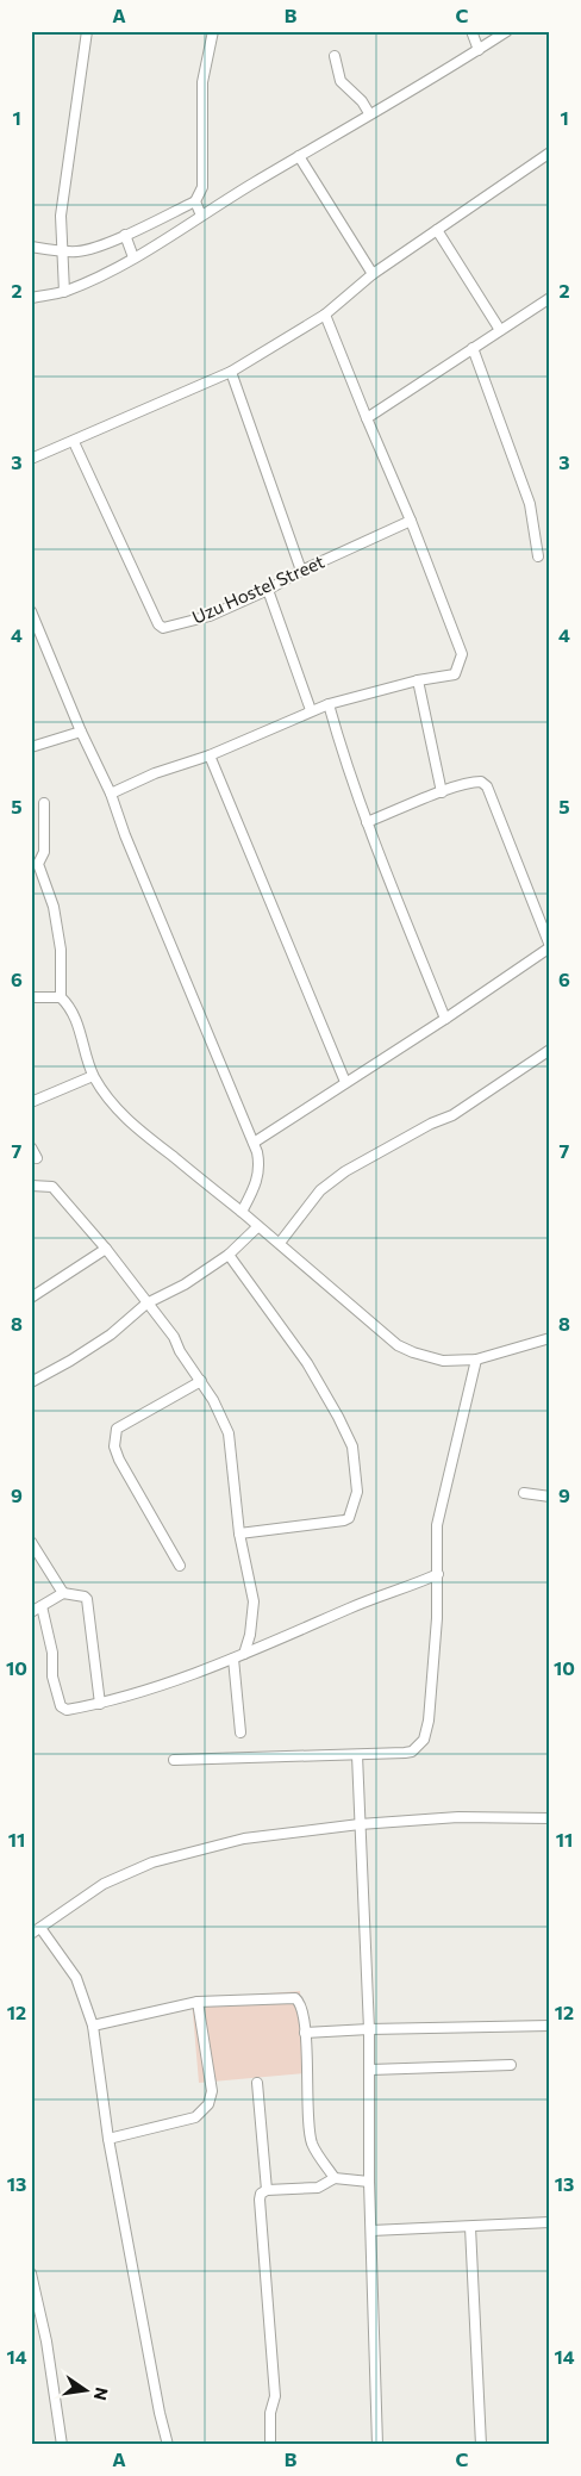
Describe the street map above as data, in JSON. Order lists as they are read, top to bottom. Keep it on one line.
{"streets":{"street":["Uzu Hostel Street"]},"north":"right","grid":{"columns":["A","B","C"],"rows":["1","2","3","4","5","6","7","8","9","10","11","12","13","14"]}}
